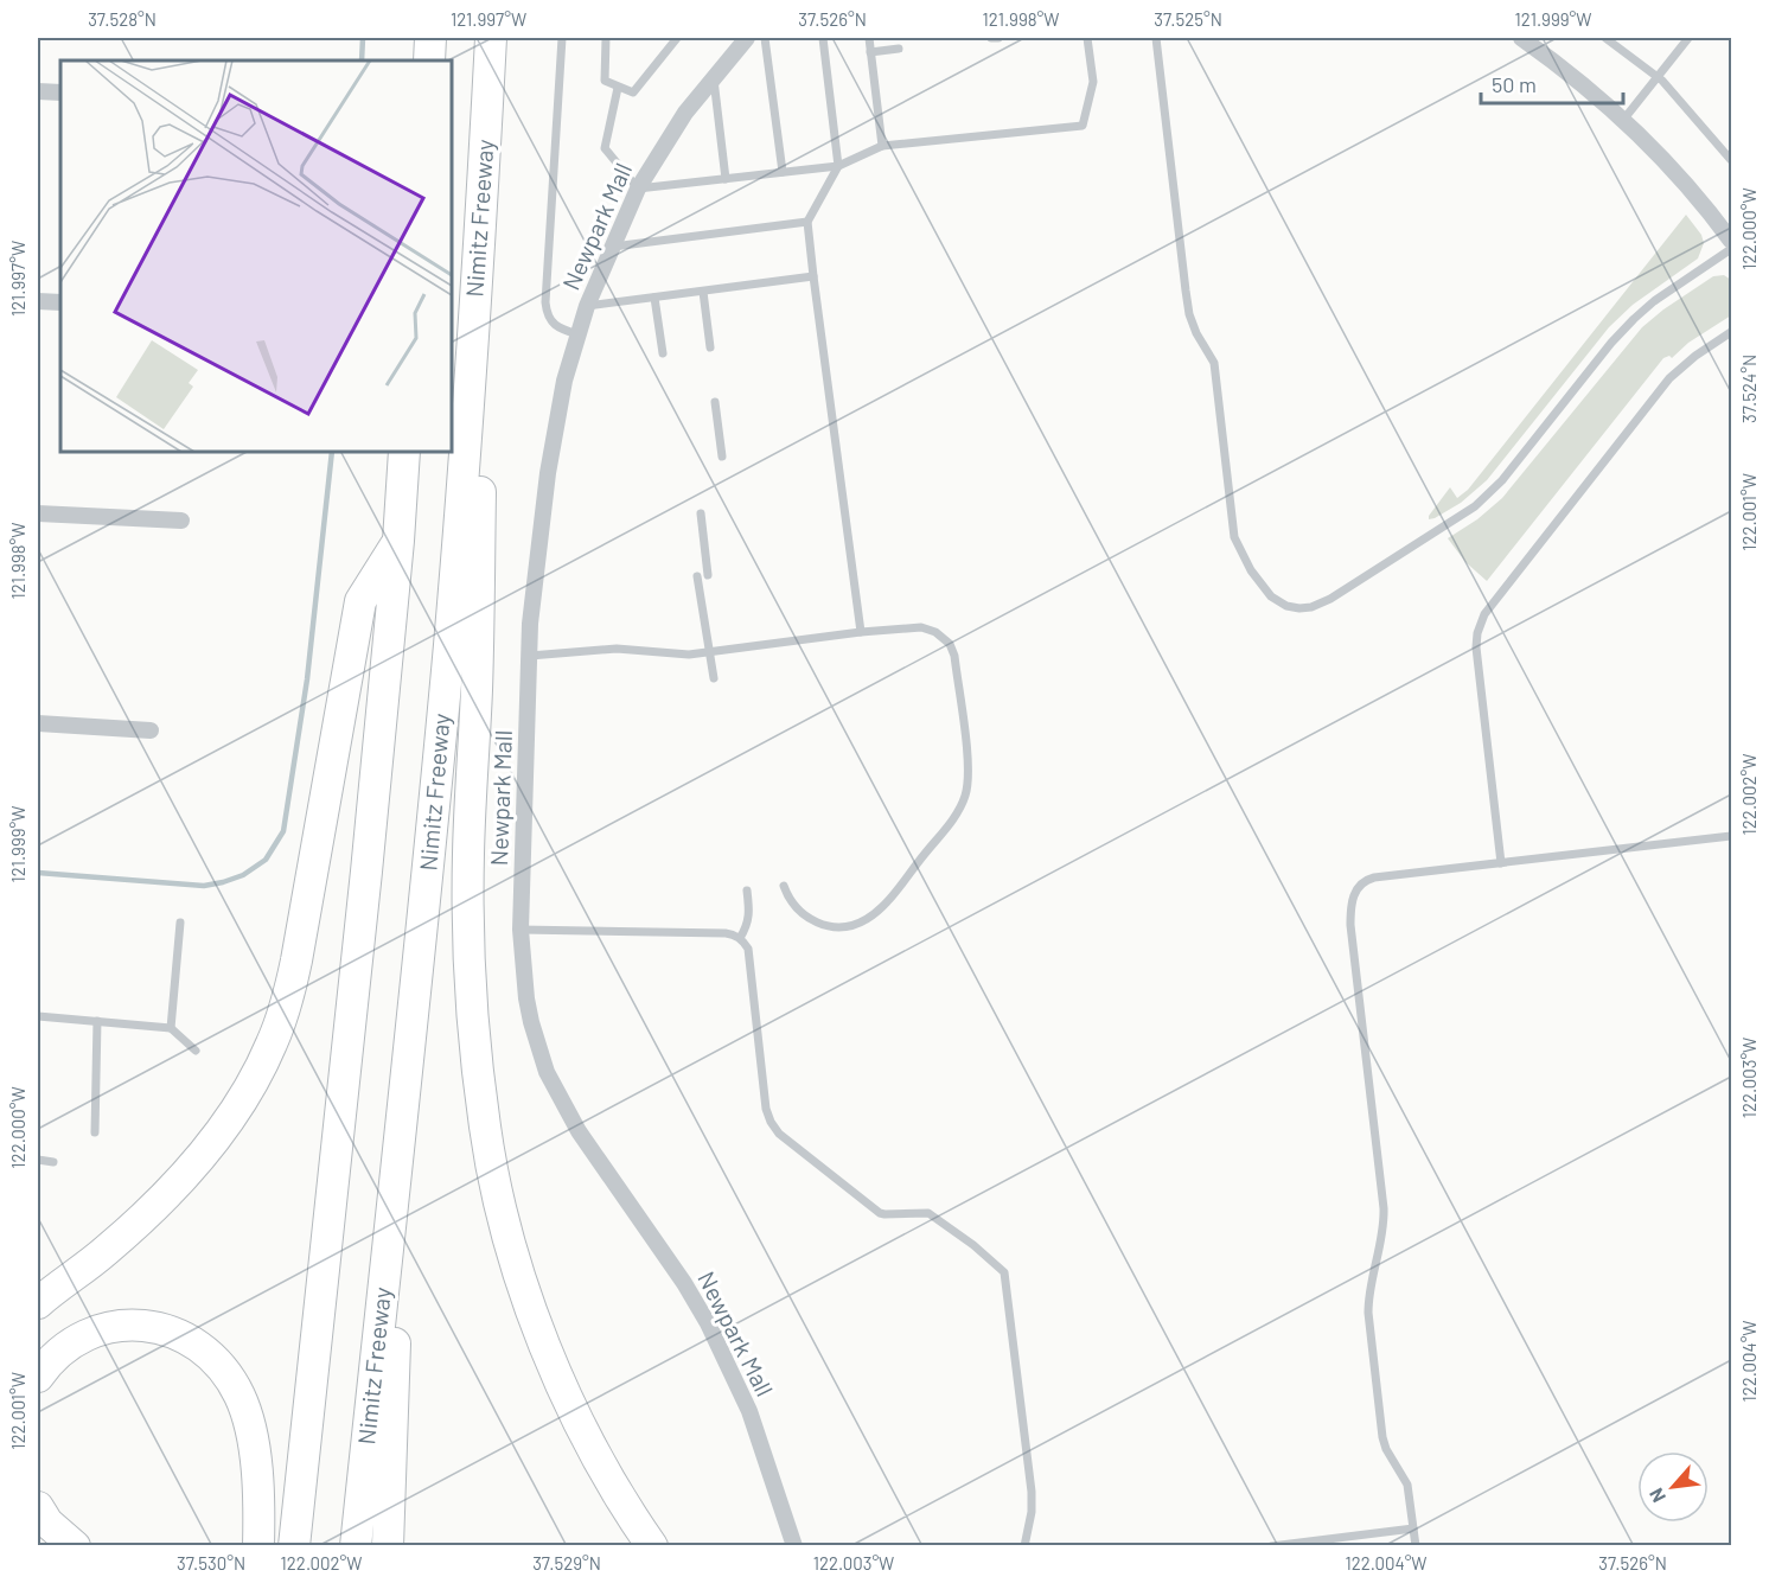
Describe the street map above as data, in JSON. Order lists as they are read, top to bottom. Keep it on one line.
{"streets":{"highway":["Nimitz Freeway"],"street":["Newpark Mall"]},"scale_bar":"50 m","north":"bottom left","coordinates":["37.528°N","121.997°W","37.526°N","121.998°W","37.525°N","121.999°W","122.000°W","37.524°N","122.001°W","122.002°W","122.003°W","122.004°W","37.530°N","37.529°N"]}
